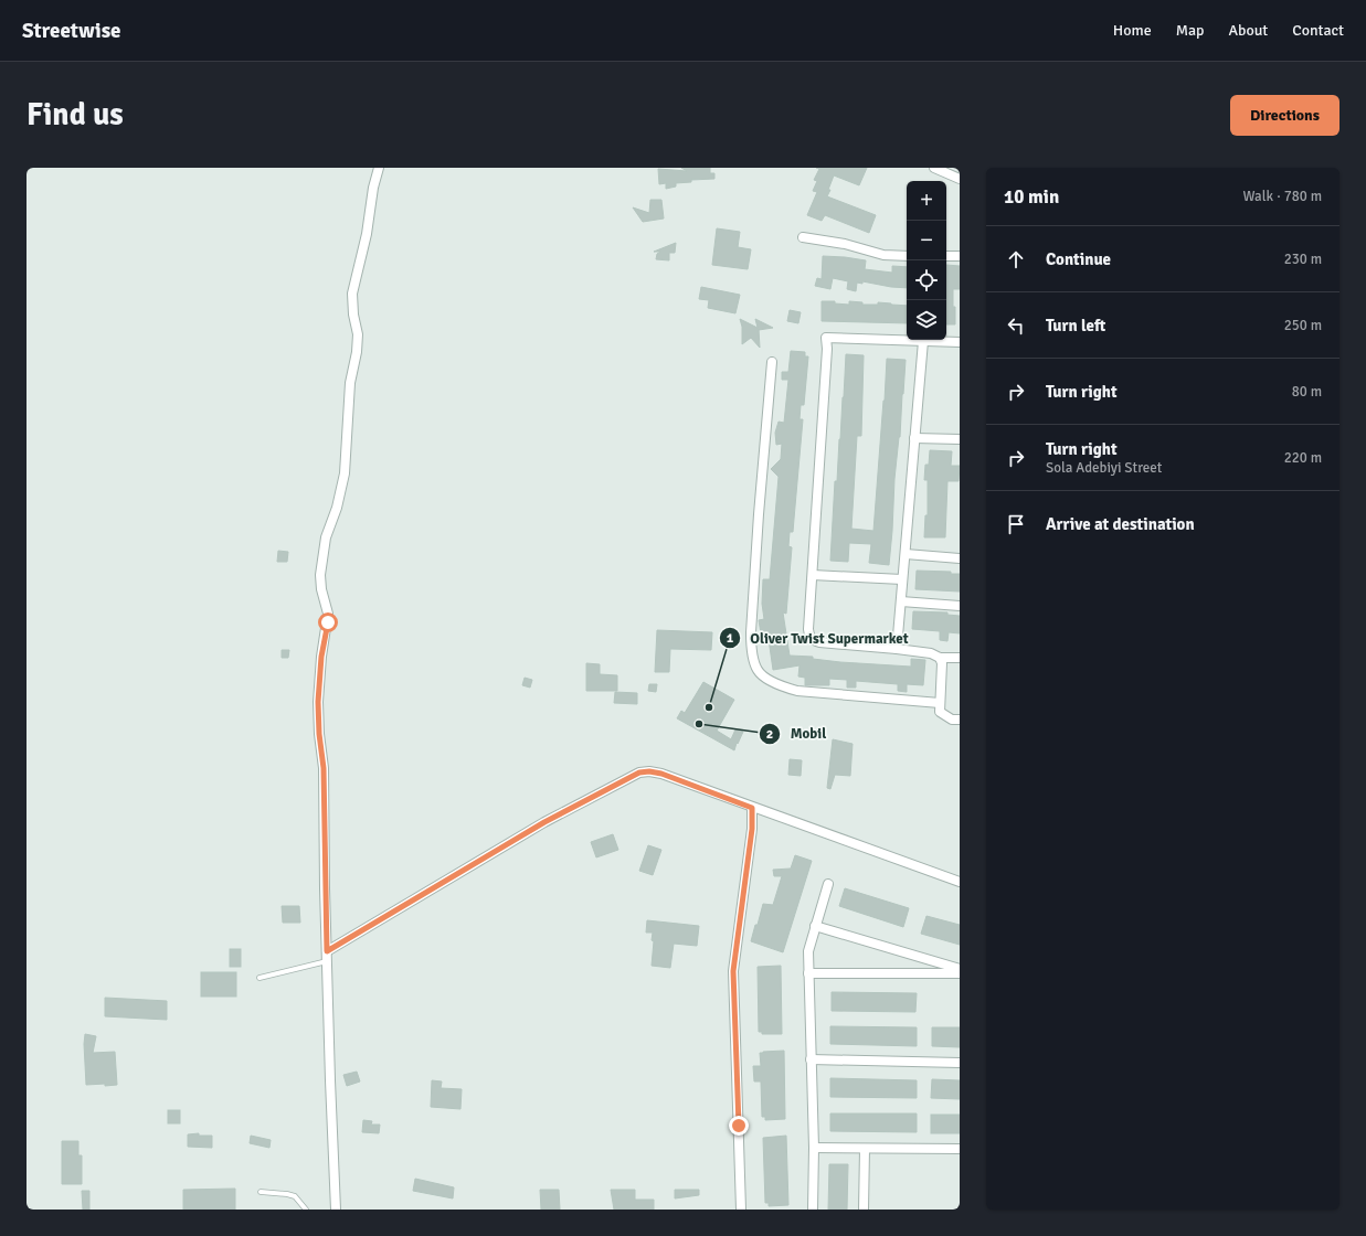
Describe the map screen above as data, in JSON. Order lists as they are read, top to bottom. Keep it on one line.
{"places":["Oliver Twist Supermarket","Mobil"],"page":{"header":"Streetwise","nav":["Home","Map","About","Contact"],"buttons":"Directions","title":"Find us","heading":["10 min","Walk · 780 m"],"map_buttons":["+","−"],"list":[["Continue","230 m"],["Turn left","250 m"],["Turn right","80 m"],["Turn right","Sola Adebiyi Street","220 m"],"Arrive at destination"]}}
